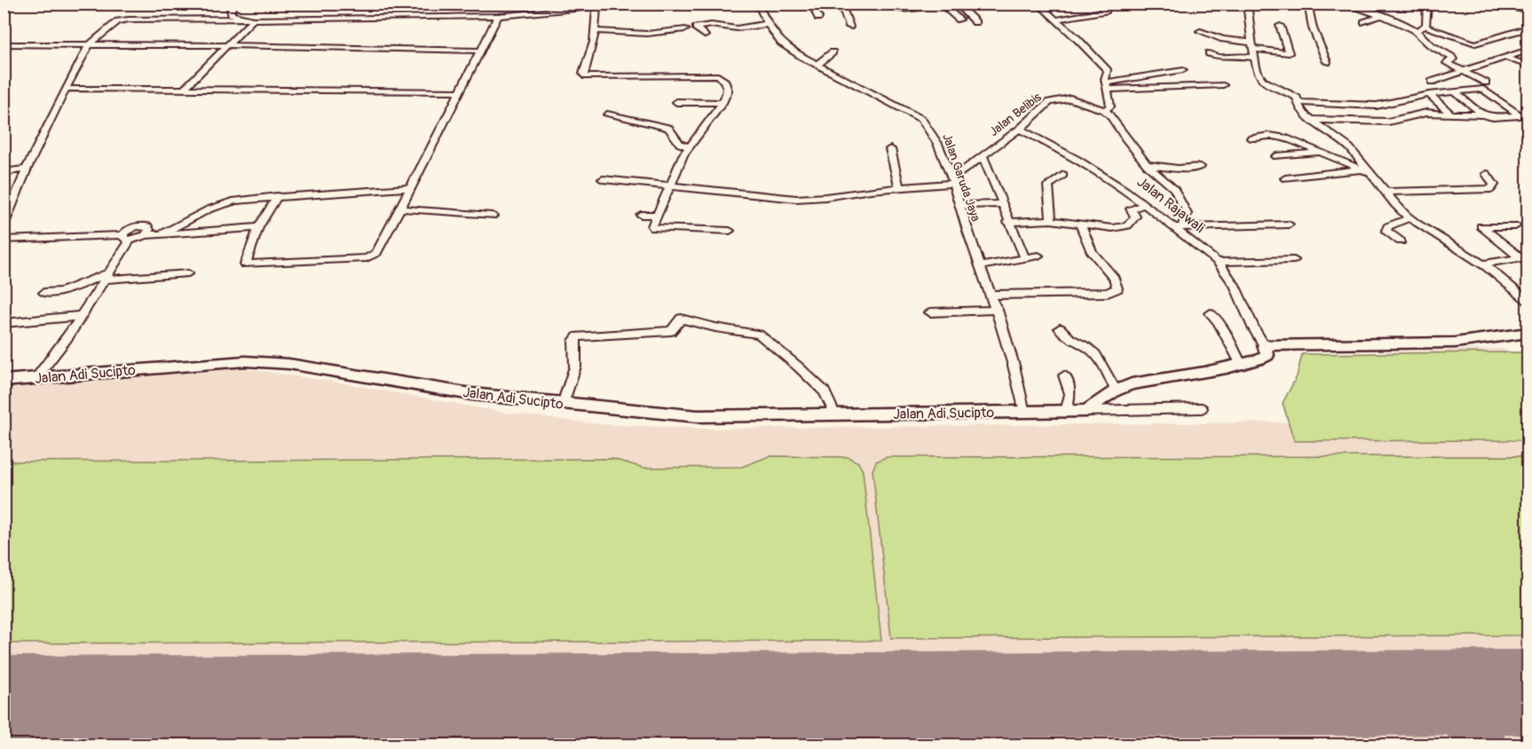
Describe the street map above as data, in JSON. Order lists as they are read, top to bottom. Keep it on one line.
{"streets":{"street":["Jalan Belibis","Jalan Garuda Jaya","Jalan Rajawali","Jalan Adi Sucipto"]},"crossings":[["Jalan Belibis","Jalan Garuda Jaya"],["Jalan Belibis","Jalan Rajawali"],["Jalan Garuda Jaya","Jalan Adi Sucipto"]]}
